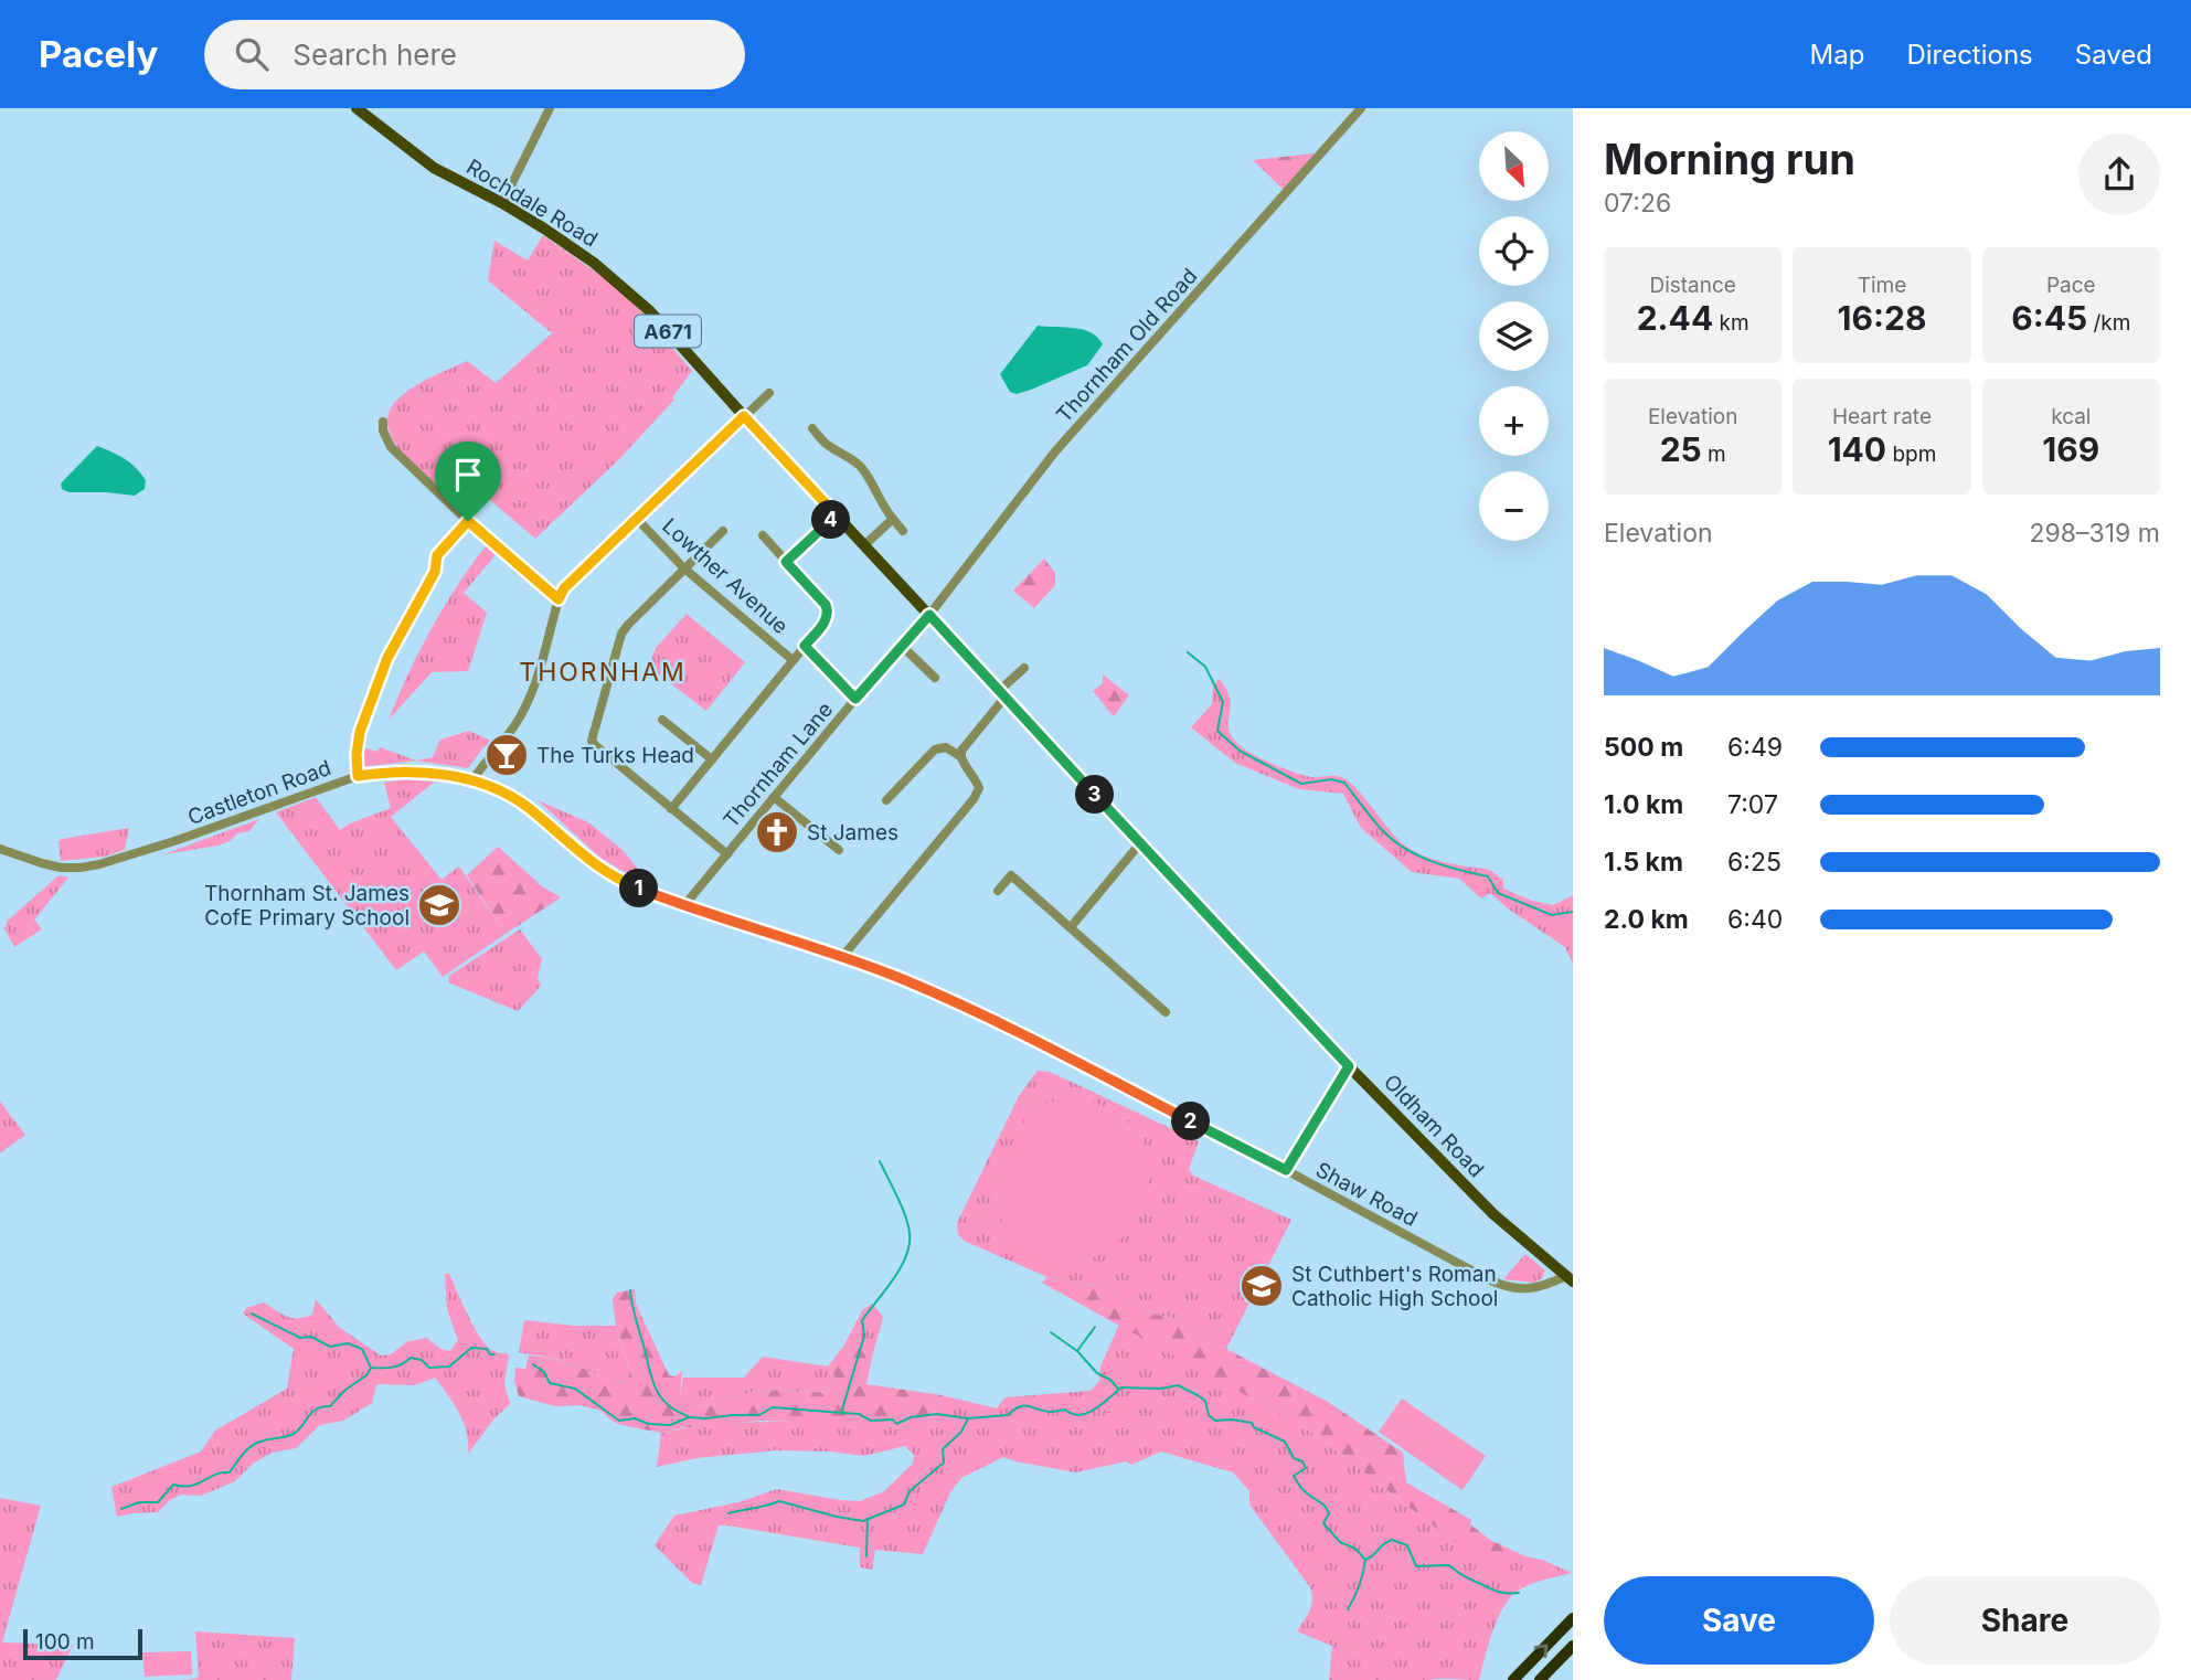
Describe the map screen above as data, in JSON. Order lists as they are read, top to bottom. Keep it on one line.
{"streets":{"main road":["Rochdale Road","A671","Oldham Road"],"street":["Thornham Old Road","Lowther Avenue","Thornham Lane","Castleton Road","Shaw Road"]},"crossings":[["Rochdale Road","Thornham Old Road"],["Rochdale Road","Thornham Lane"],["Rochdale Road","Oldham Road"],["Thornham Old Road","Thornham Lane"],["Thornham Old Road","Oldham Road"],["Thornham Lane","Castleton Road"],["Thornham Lane","Oldham Road"],["Thornham Lane","Shaw Road"],["Castleton Road","Shaw Road"],["Oldham Road","Shaw Road"]],"districts":["THORNHAM"],"places":{"bar":["The Turks Head"],"church":["St James"],"school or university":["Thornham St. James CofE Primary School","St Cuthbert's Roman Catholic High School"]},"scale_bar":"100 m","north":"bottom right","page":{"header":"Pacely","search":"Search here","nav":["Map","Directions","Saved"],"heading":["Morning run","07:26"],"map_buttons":["+","−"],"stats":[["Distance","2.44 km"],["Time","16:28"],["Pace","6:45 /km"],["Elevation","25 m"],["Heart rate","140 bpm"],["kcal","169"]],"pins":["4","3","1","2"],"chart":["Elevation","298–319 m"],"list":[{"name":"500 m","note":"6:49"},{"name":"1.0 km","note":"7:07"},{"name":"1.5 km","note":"6:25"},{"name":"2.0 km","note":"6:40"}],"buttons":["Save","Share"],"scale":"100 m"}}
